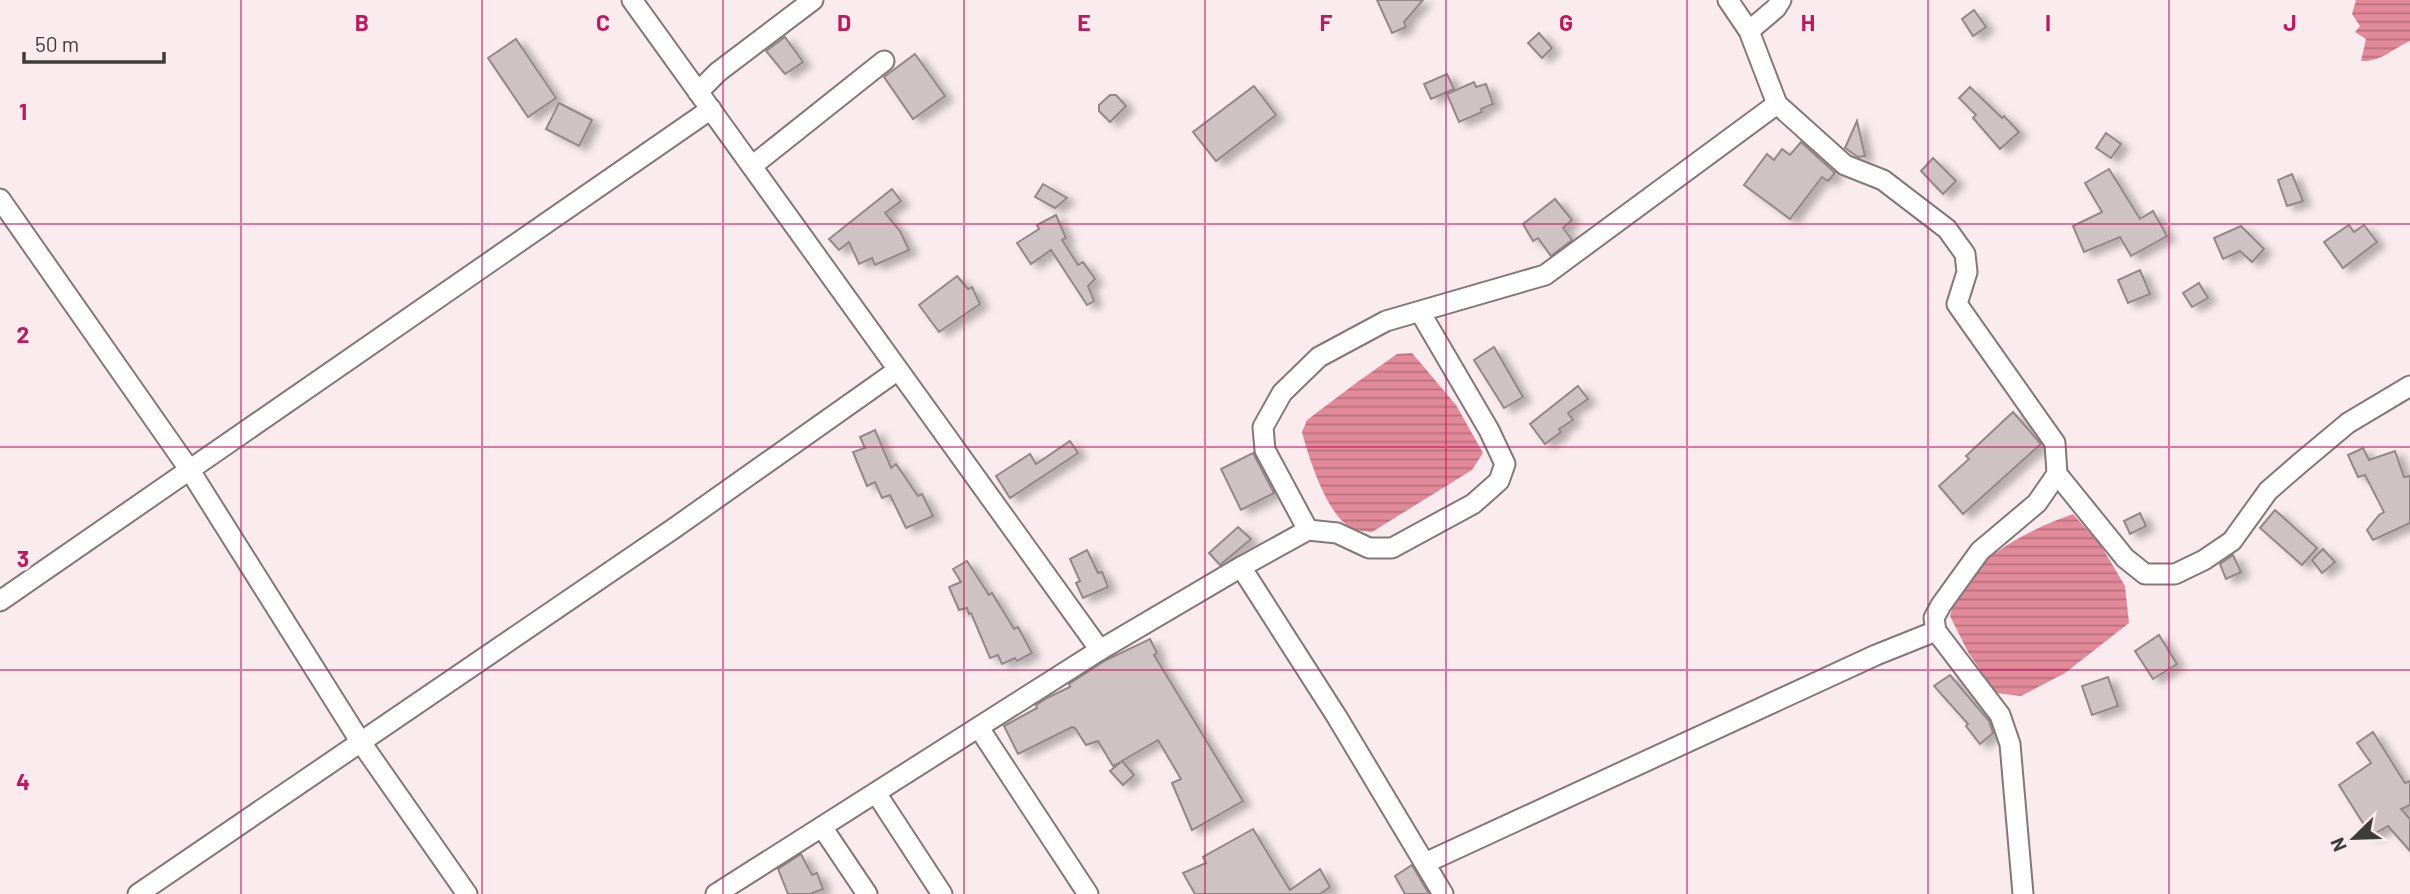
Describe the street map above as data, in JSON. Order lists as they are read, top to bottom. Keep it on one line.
{"scale_bar":"50 m","north":"bottom left","grid":{"columns":["B","C","D","E","F","G","H","I","J"],"rows":["1","2","3","4"]}}
